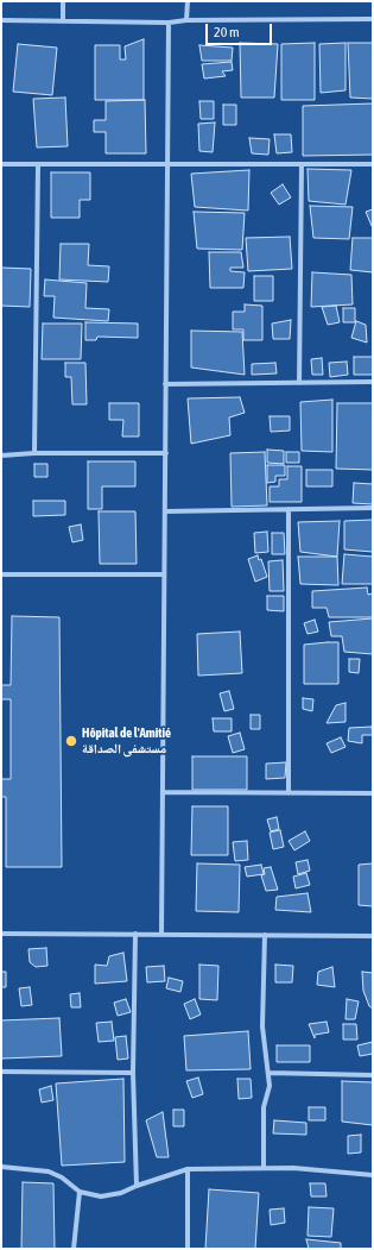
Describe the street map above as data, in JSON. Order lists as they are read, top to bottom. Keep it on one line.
{"places":["Hôpital de l'Amitié مستشفى الصداقة"],"scale_bar":"20 m"}
